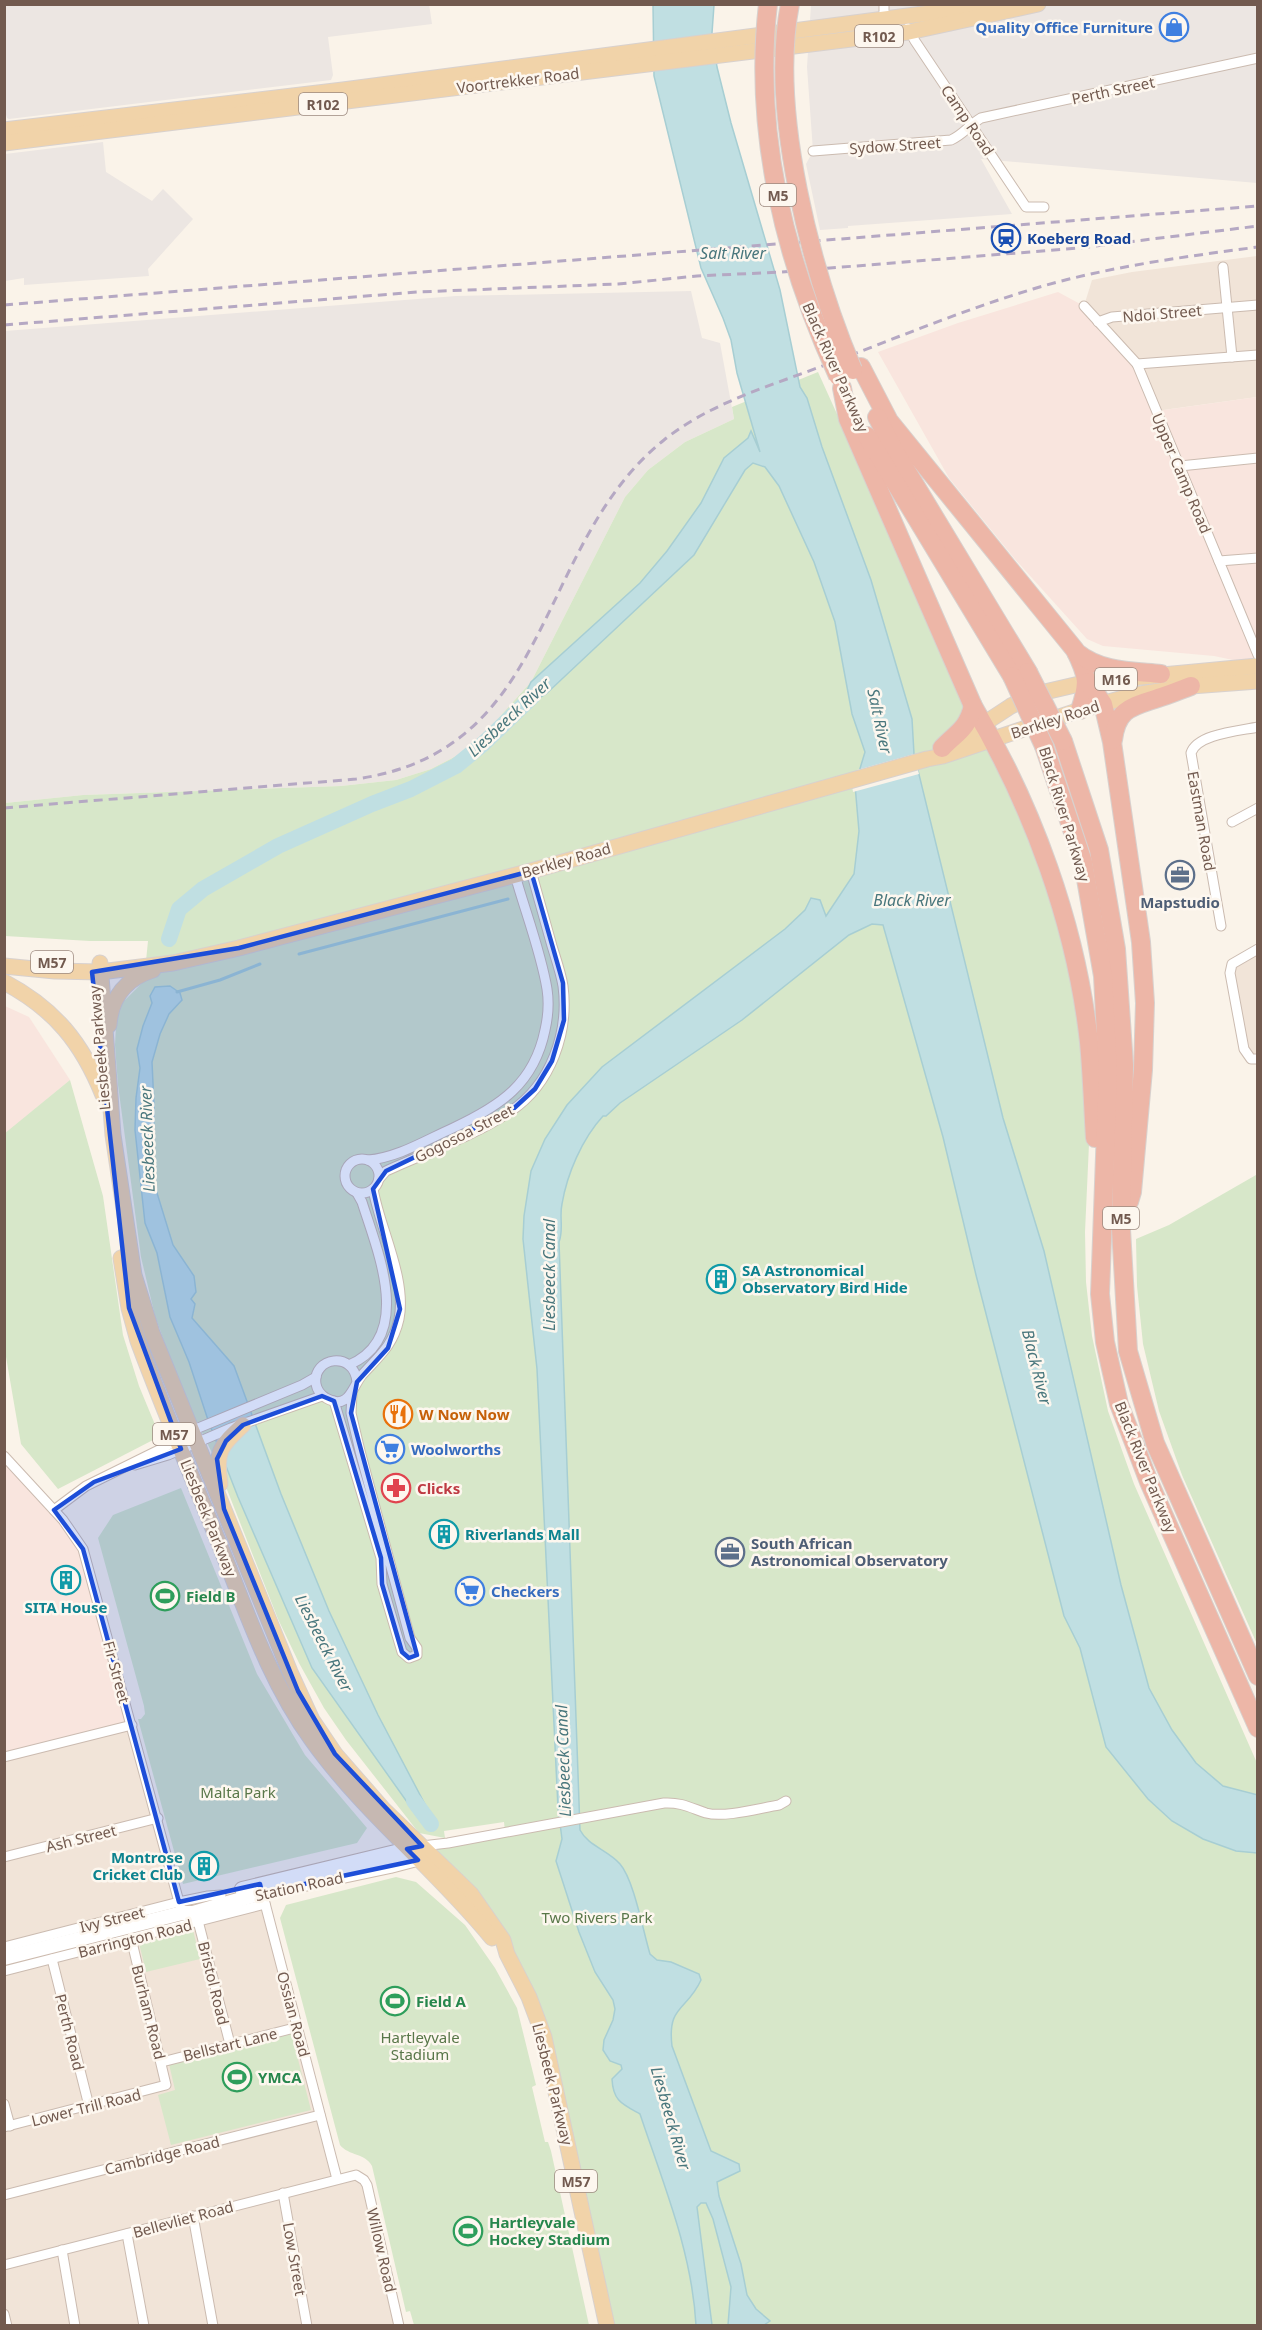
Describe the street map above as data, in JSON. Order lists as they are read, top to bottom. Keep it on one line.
{"streets":{"highway":["M5","Black River Parkway"],"main road":["R102","Voortrekker Road","M16","Berkley Road","M57","Liesbeek Parkway","Station Road"],"street":["Perth Street","Camp Road","Sydow Street","Ndoi Street","Upper Camp Road","Eastman Road","Gogosoa Street","Fir Street","Ash Street","Ivy Street","Barrington Road","Bristol Road","Burham Road","Ossian Road","Perth Road","Bellstart Lane","Lower Trill Road","Cambridge Road","Bellevliet Road","Willow Road","Low Street"]},"crossings":[["Voortrekker Road","Camp Road"],["Perth Street","Camp Road"],["Perth Street","Sydow Street"],["Camp Road","Sydow Street"],["Ndoi Street","Upper Camp Road"],["Berkley Road","M57"],["Berkley Road","Liesbeek Parkway"],["Berkley Road","Gogosoa Street"],["M57","Liesbeek Parkway"],["Liesbeek Parkway","Station Road"],["Fir Street","Ash Street"],["Fir Street","Station Road"],["Fir Street","Ivy Street"],["Station Road","Ivy Street"],["Station Road","Barrington Road"],["Station Road","Burham Road"],["Station Road","Ossian Road"],["Barrington Road","Bristol Road"],["Barrington Road","Burham Road"],["Barrington Road","Ossian Road"],["Barrington Road","Perth Road"],["Bristol Road","Bellstart Lane"],["Burham Road","Bellstart Lane"],["Burham Road","Lower Trill Road"],["Ossian Road","Bellstart Lane"],["Ossian Road","Cambridge Road"],["Ossian Road","Bellevliet Road"],["Perth Road","Lower Trill Road"],["Bellevliet Road","Willow Road"],["Bellevliet Road","Low Street"]],"water":["Salt River","Liesbeeck River","Black River","Liesbeeck Canal"],"parks":["Malta Park","Two Rivers Park","Hartleyvale Stadium"],"places":{"shop":["Quality Office Furniture"],"station":["Koeberg Road"],"office":["Mapstudio","South African Astronomical Observatory"],"building":["SA Astronomical Observatory Bird Hide","Riverlands Mall","SITA House","Montrose Cricket Club"],"restaurant":["W Now Now"],"supermarket":["Woolworths","Checkers"],"pharmacy":["Clicks"],"sports":["Field B","Field A","YMCA","Hartleyvale Hockey Stadium"]}}
